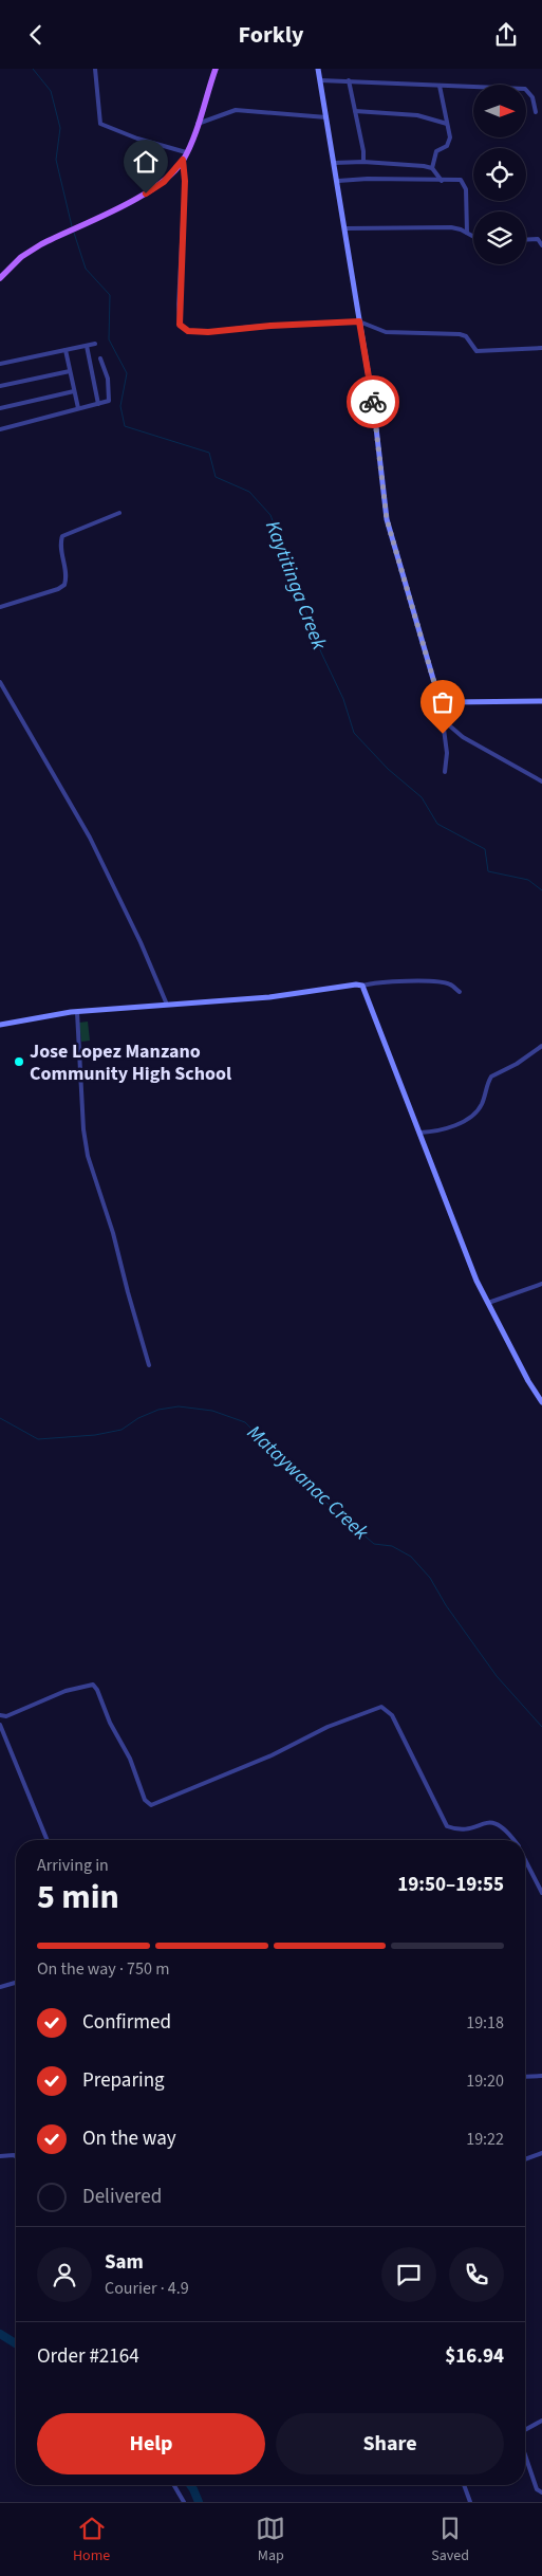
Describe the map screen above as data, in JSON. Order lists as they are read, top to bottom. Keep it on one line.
{"water":["Kaytitinga Creek","Mataywanac Creek"],"places":["Jose Lopez Manzano Community High School"],"north":"right","page":{"header":"Forkly","heading":["5 min","Arriving in","19:50–19:55"],"panel":["Sam","Courier · 4.9","Order #2164","$16.94"],"bar":"On the way · 750 m","list":[["Confirmed","19:18"],["Preparing","19:20"],["On the way","19:22"],"Delivered"],"buttons":["Help","Share"],"tabs":["Home","Map","Saved"]}}
